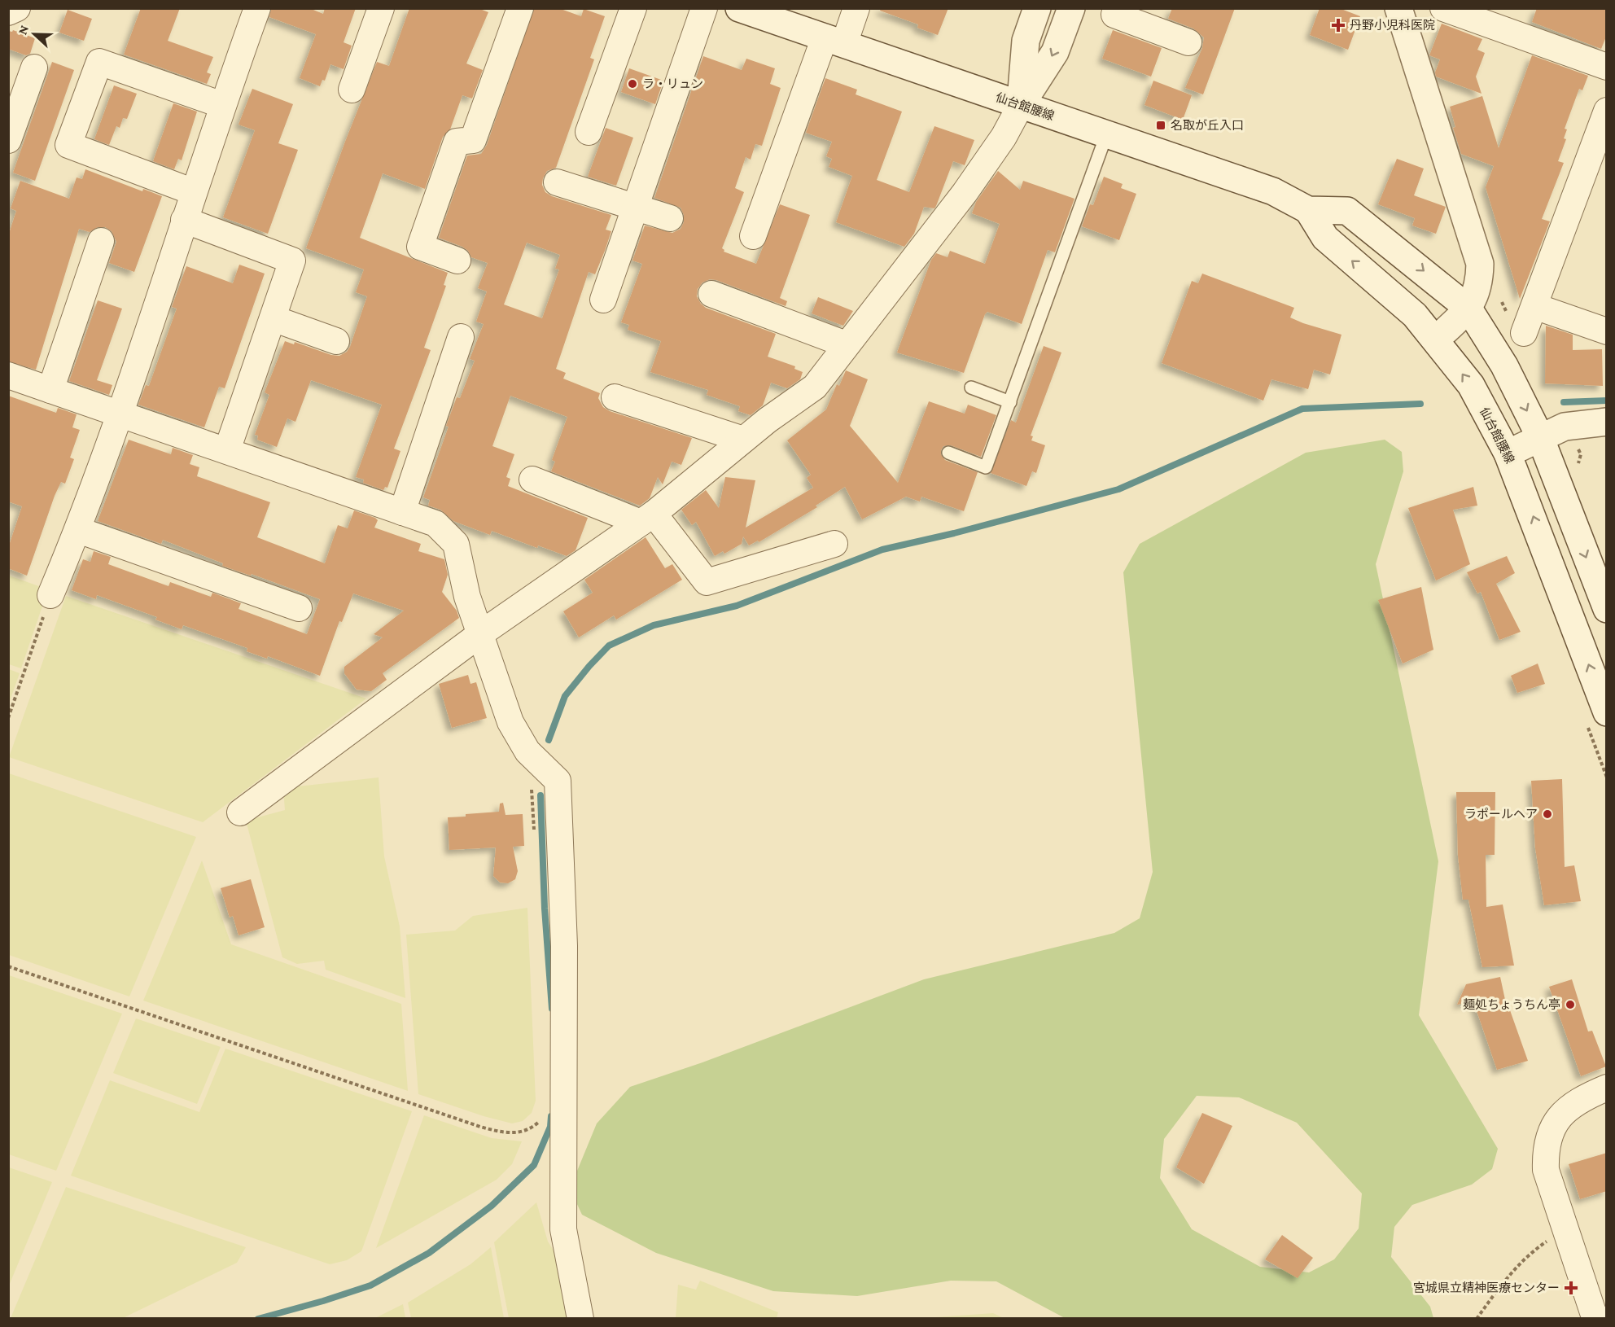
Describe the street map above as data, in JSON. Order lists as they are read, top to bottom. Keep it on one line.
{"streets":{"main road":["仙台館腰線"]},"places":{"health":["丹野小児科医院","宮城県立精神医療センター"],"other":["ラ・リュン","ラポールヘア","麺処ちょうちん亭"],"transit":["名取が丘入口"]},"north":"left"}
